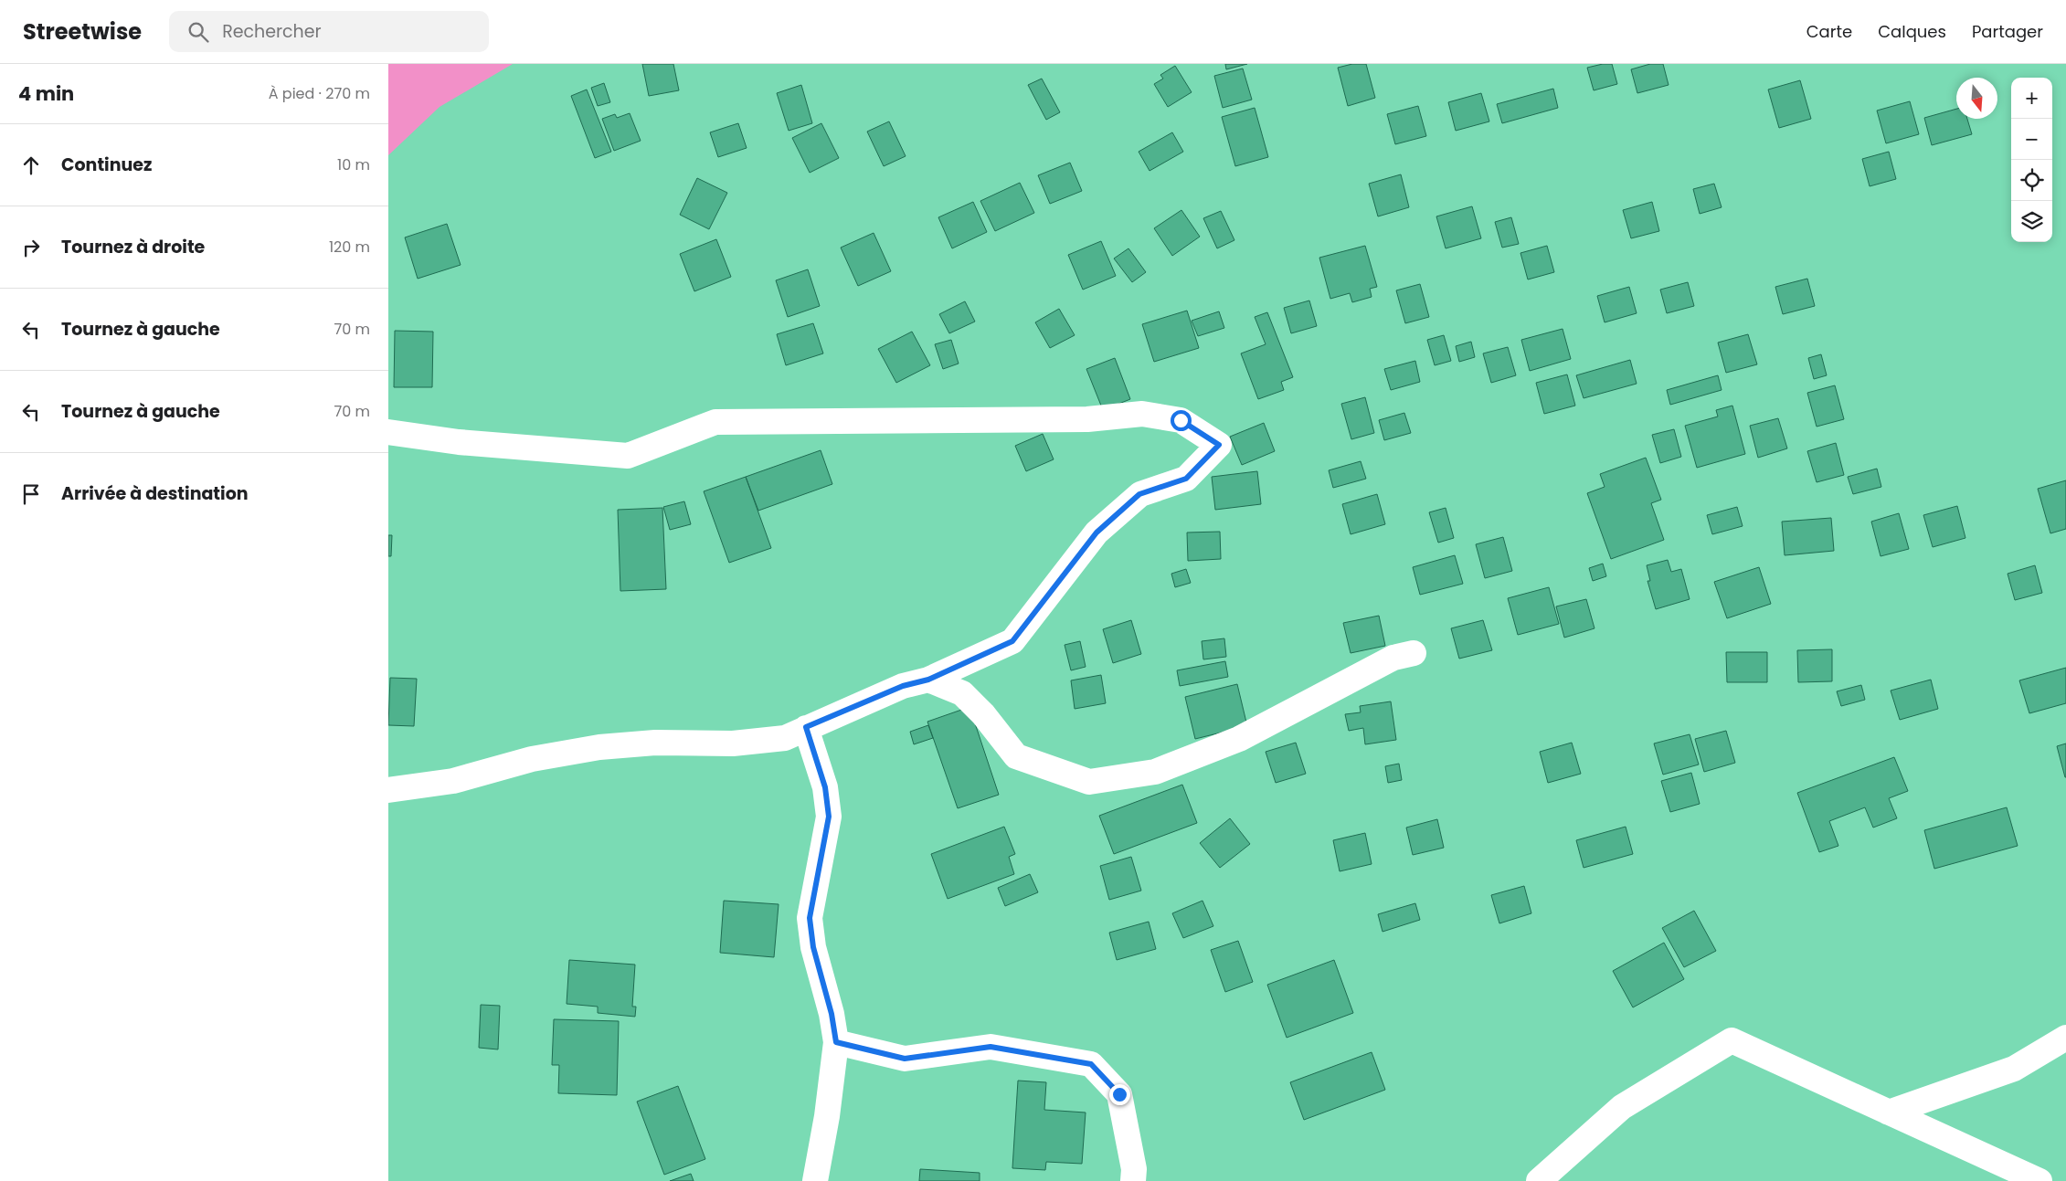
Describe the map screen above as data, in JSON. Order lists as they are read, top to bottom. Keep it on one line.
{"north":"bottom","page":{"header":"Streetwise","search":"Rechercher","nav":["Carte","Calques","Partager"],"heading":["4 min","À pied · 270 m"],"map_buttons":["+","−"],"list":[["Continuez","10 m"],["Tournez à droite","120 m"],["Tournez à gauche","70 m"],["Tournez à gauche","70 m"],"Arrivée à destination"]}}
